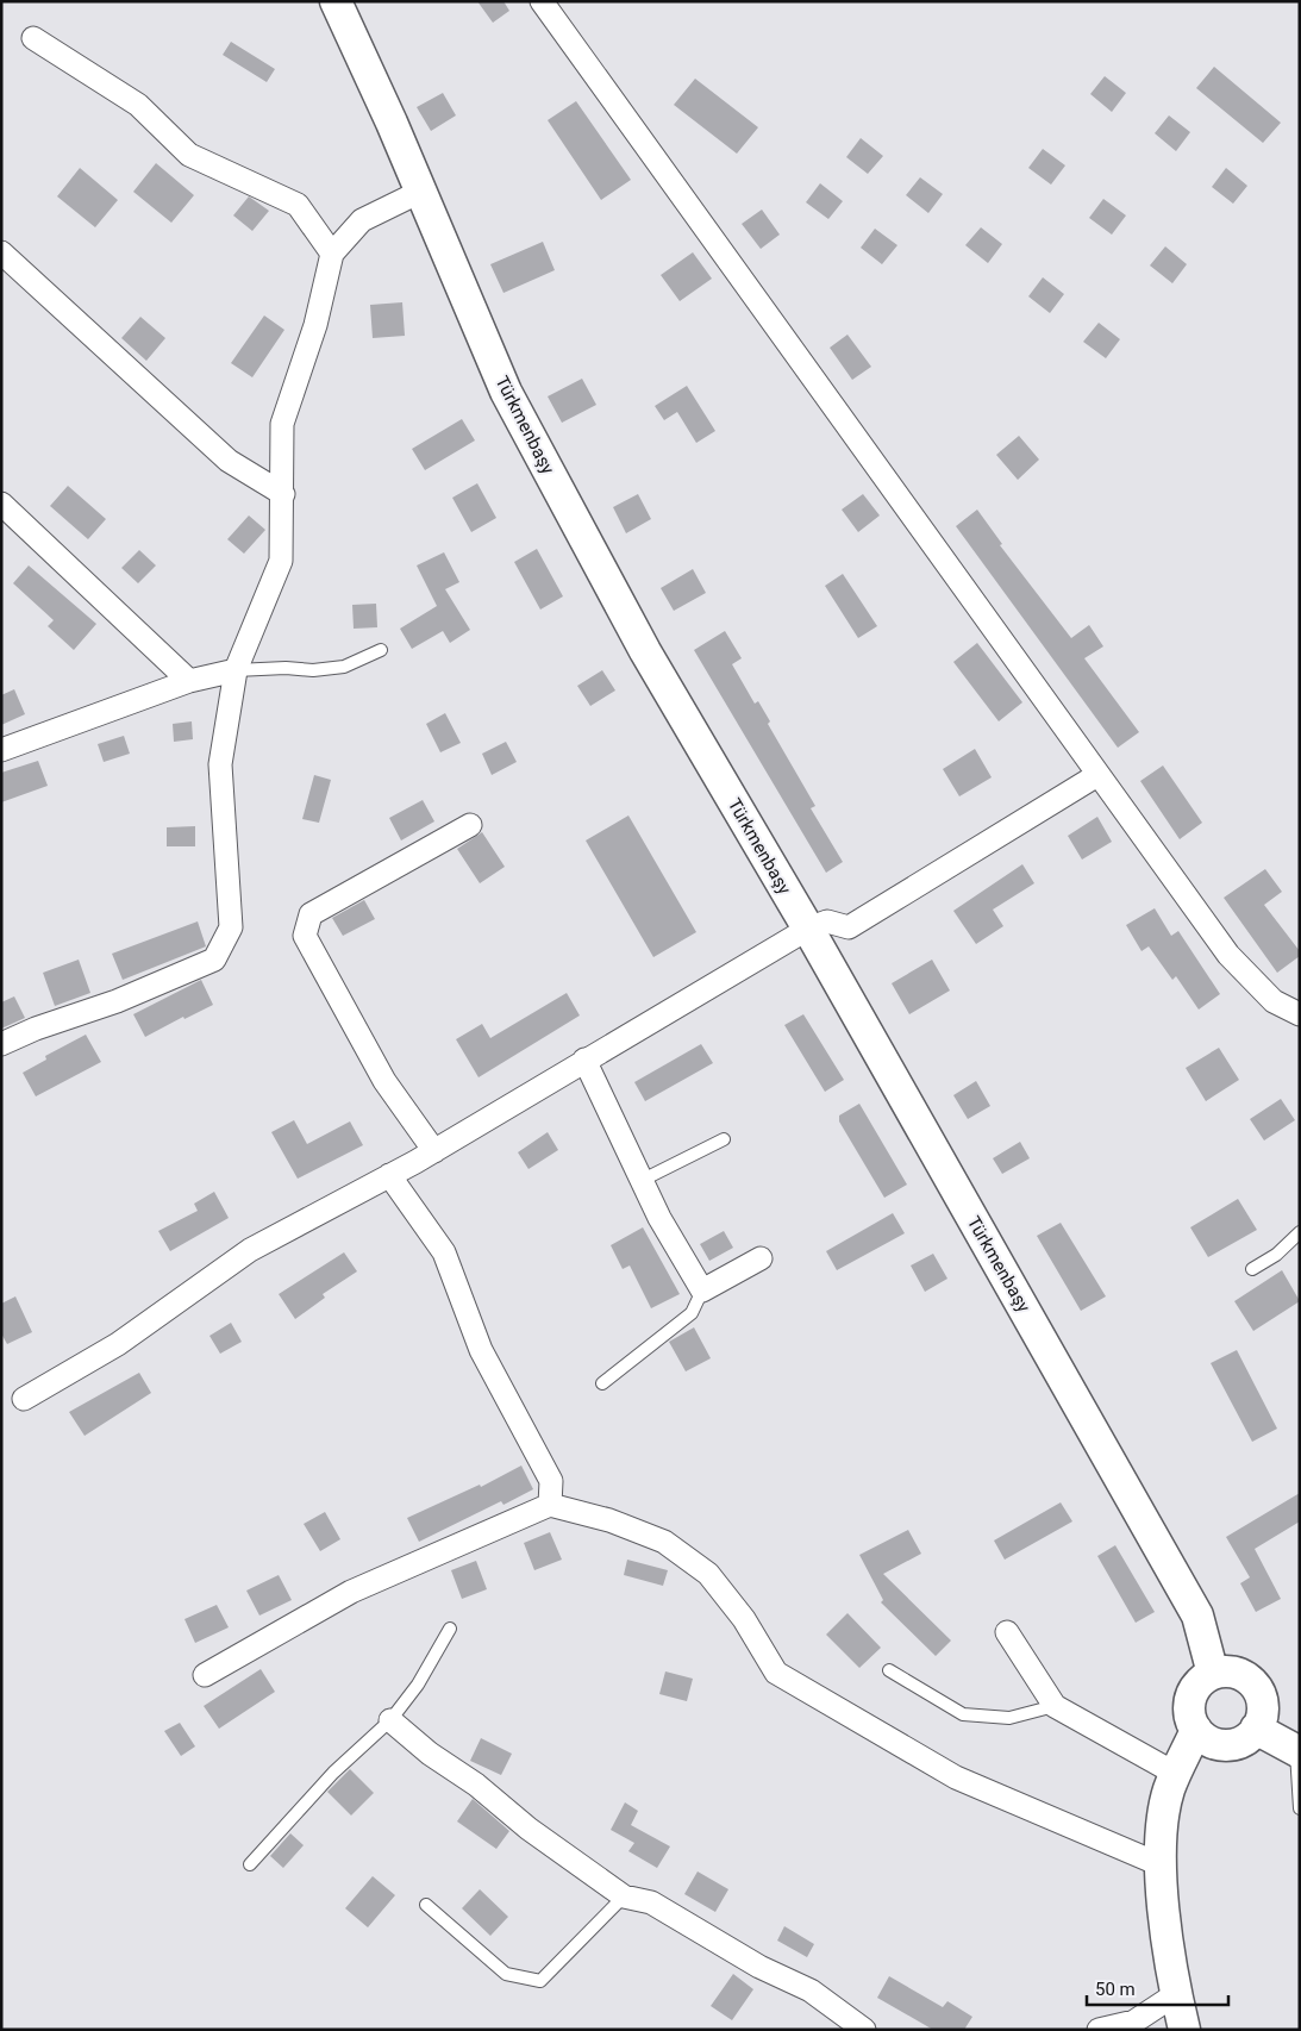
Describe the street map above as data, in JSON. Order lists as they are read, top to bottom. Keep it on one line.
{"streets":{"street":["Türkmenbaşy"]},"scale_bar":"50 m"}
